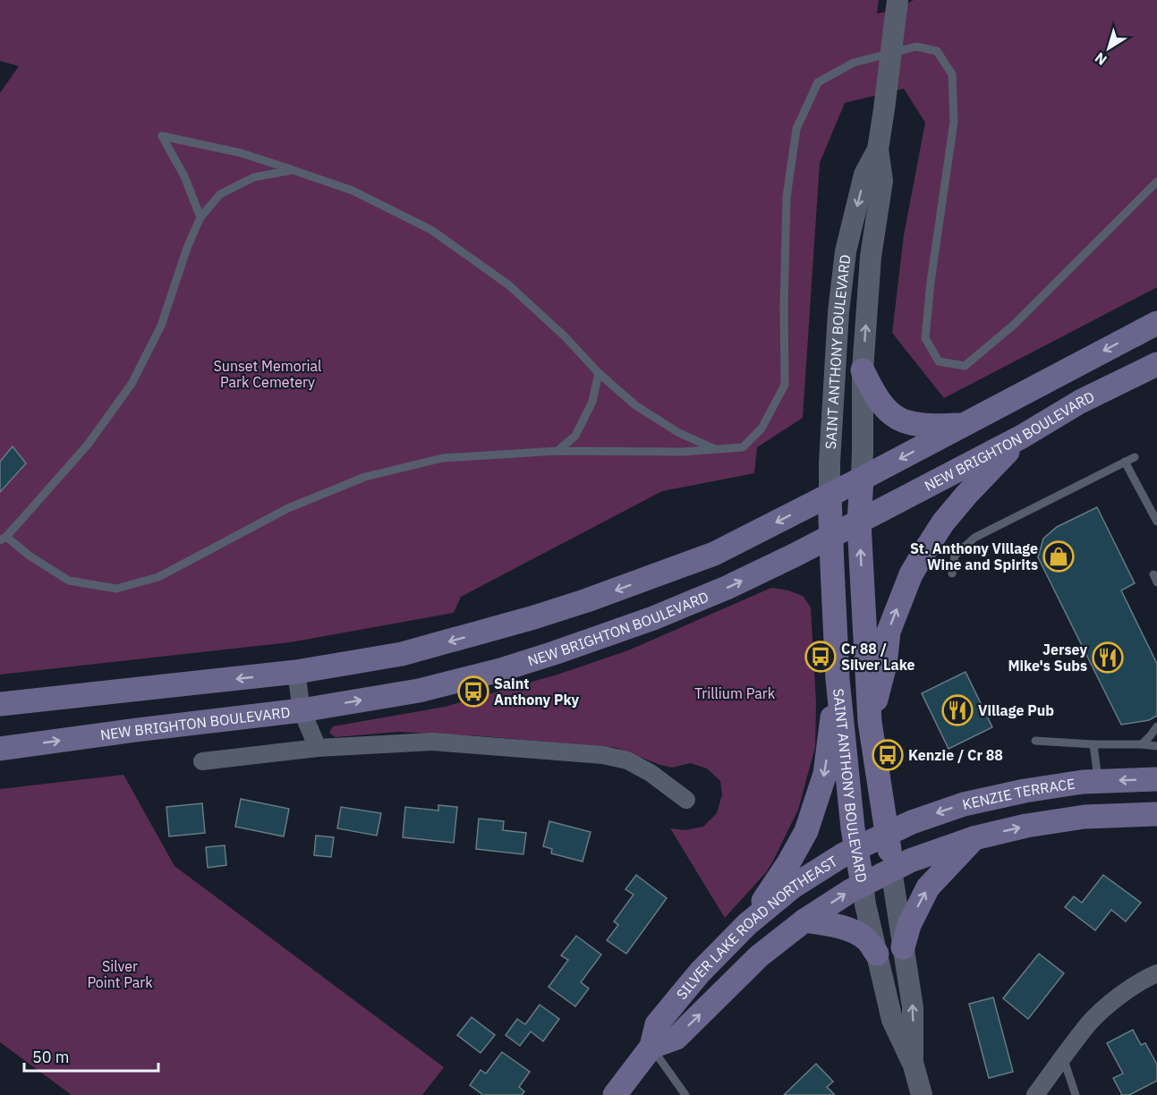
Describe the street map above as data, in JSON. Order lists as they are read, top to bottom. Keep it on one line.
{"streets":{"main road":["SAINT ANTHONY BOULEVARD","NEW BRIGHTON BOULEVARD","KENZIE TERRACE","SILVER LAKE ROAD NORTHEAST"]},"crossings":[["SAINT ANTHONY BOULEVARD","NEW BRIGHTON BOULEVARD"],["SAINT ANTHONY BOULEVARD","KENZIE TERRACE"],["SAINT ANTHONY BOULEVARD","SILVER LAKE ROAD NORTHEAST"],["KENZIE TERRACE","SILVER LAKE ROAD NORTHEAST"]],"parks":["Sunset Memorial Park Cemetery","Trillium Park","Silver Point Park"],"places":{"shop":["St. Anthony Village Wine and Spirits"],"bus stop":["Cr 88 / Silver Lake","Saint Anthony Pky","Kenzie / Cr 88"],"restaurant":["Jersey Mike's Subs","Village Pub"]},"scale_bar":"50 m","north":"bottom left"}
